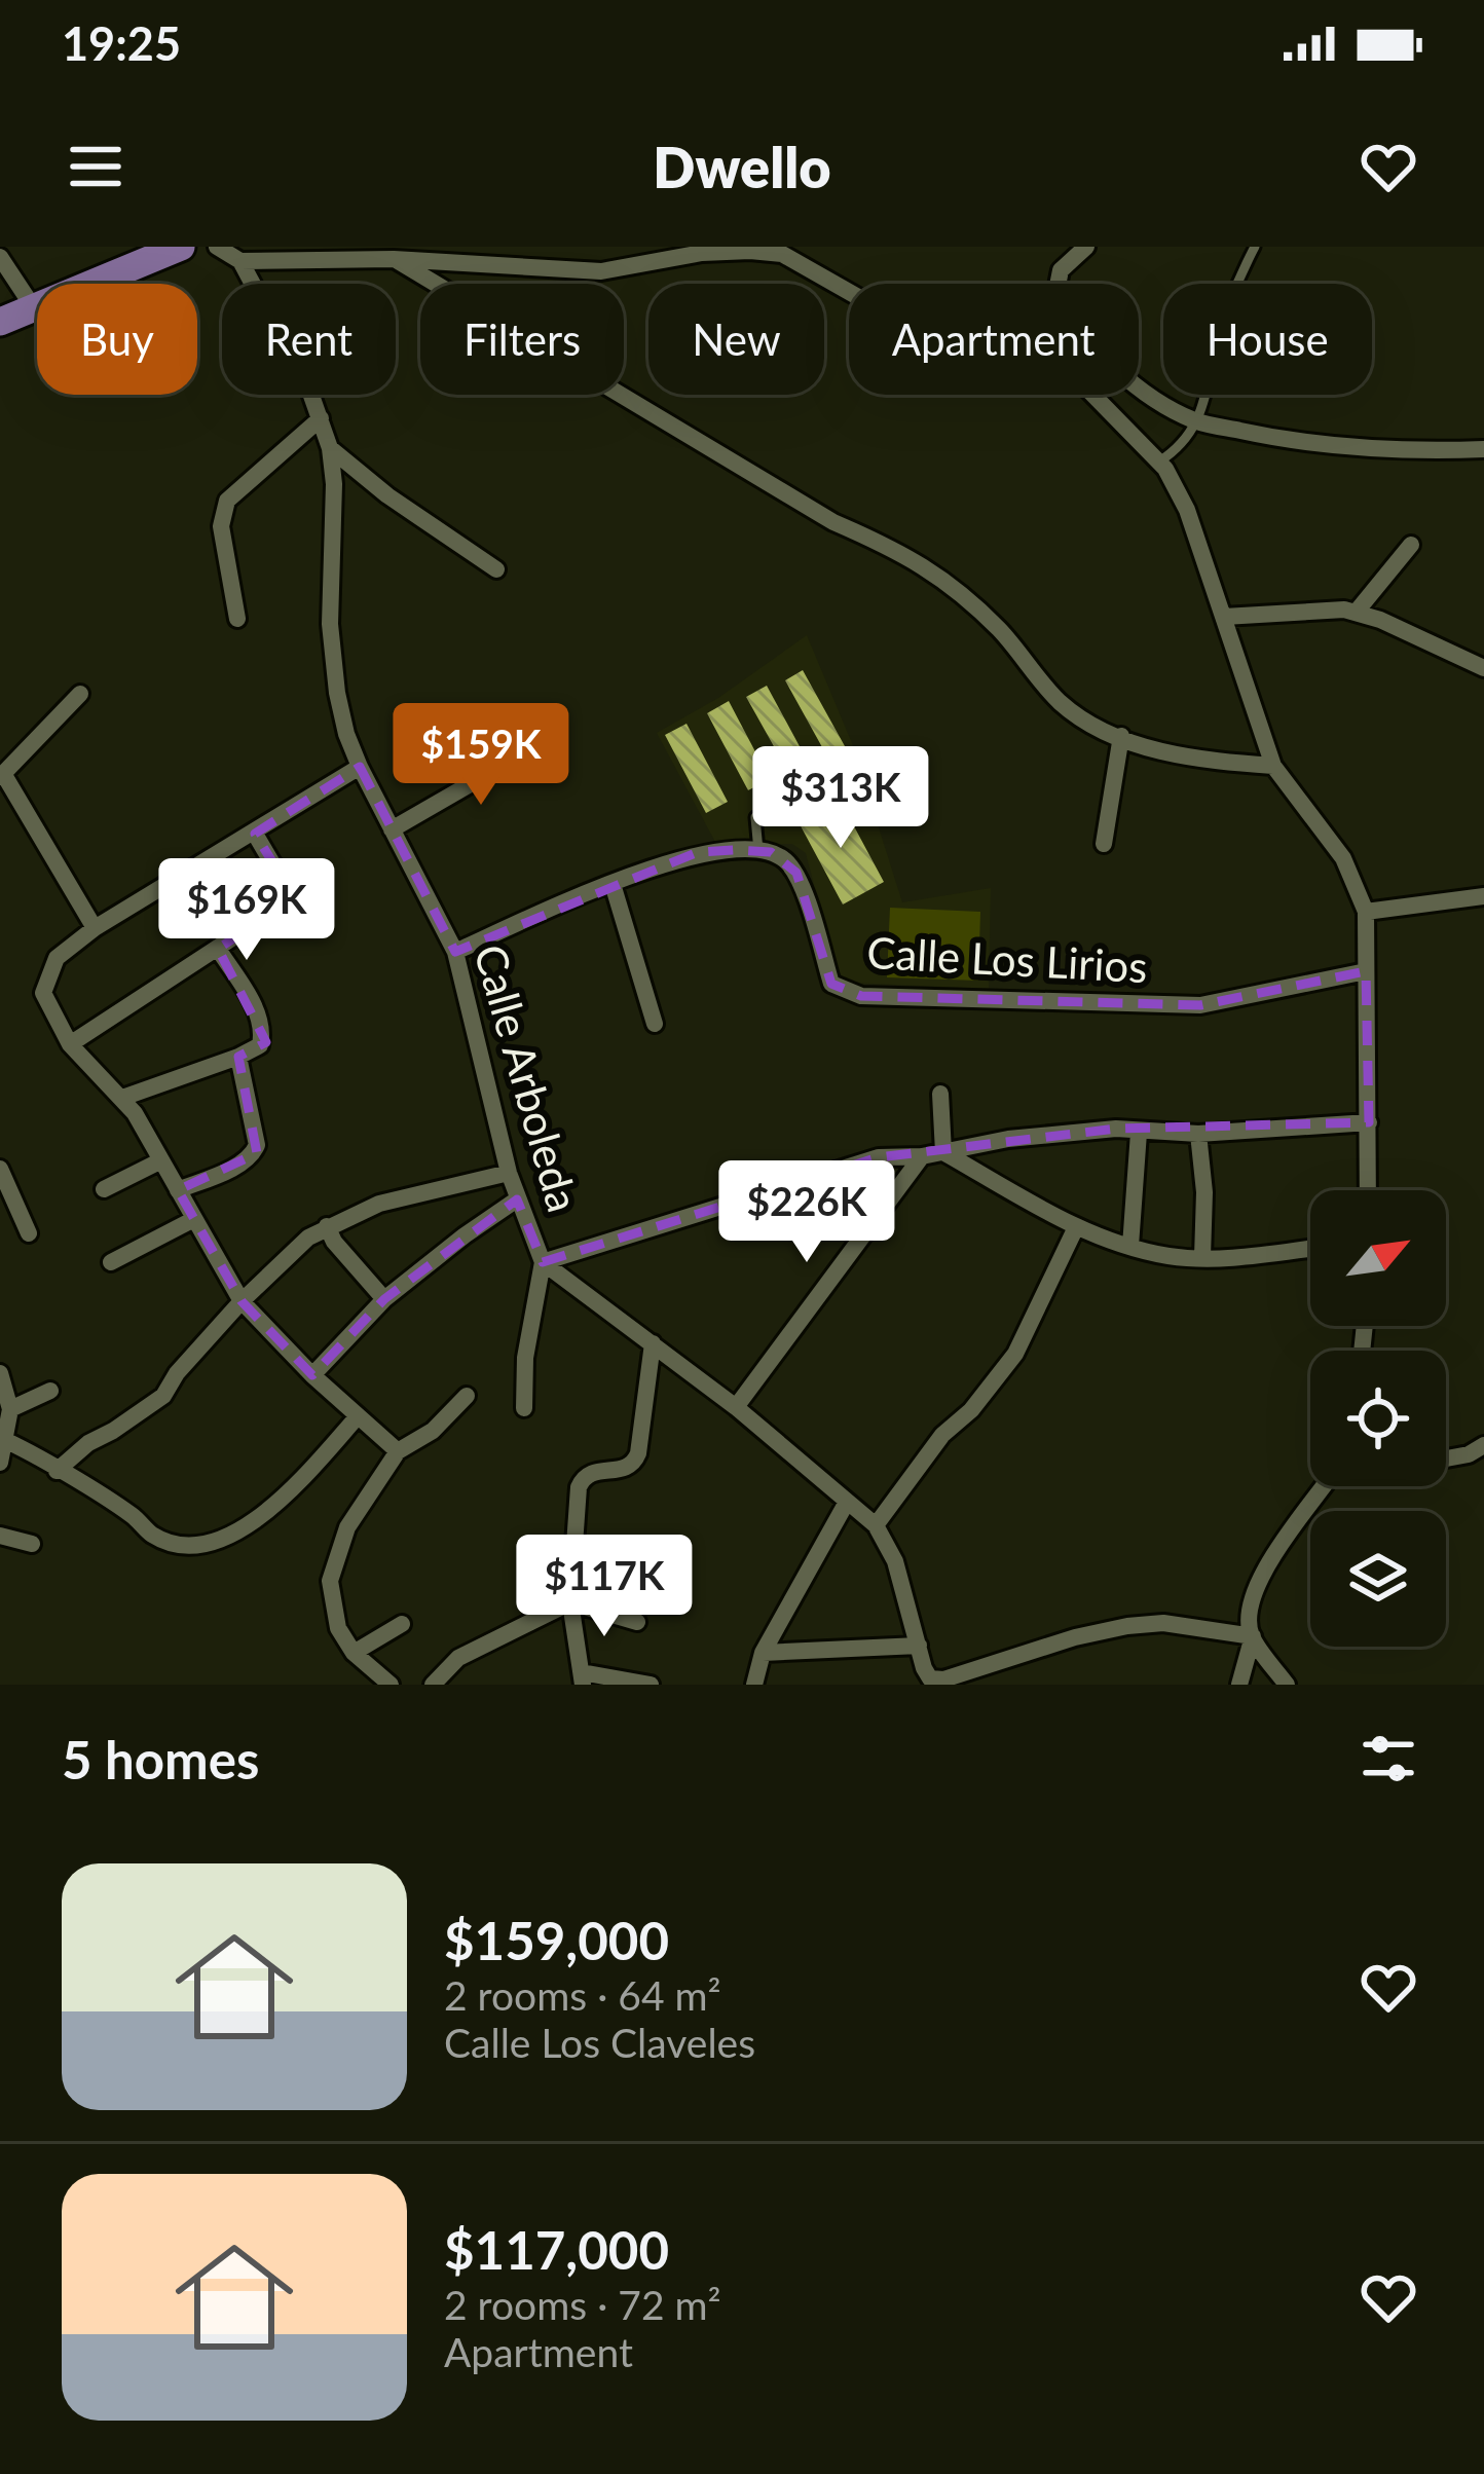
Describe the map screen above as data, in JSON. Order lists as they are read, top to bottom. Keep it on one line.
{"streets":{"street":["Calle Los Lirios","Calle Arboleda"]},"north":"top right","page":{"status":"19:25","header":"Dwello","chip":["Buy","Rent","Filters","New","Apartment","House"],"price":["$159K","$313K","$169K","$226K","$117K"],"heading":"5 homes","list":[{"name":"$159,000","note":"2 rooms · 64 m² · Calle Los Claveles"},{"name":"$117,000","note":"2 rooms · 72 m² · Apartment"}]}}
